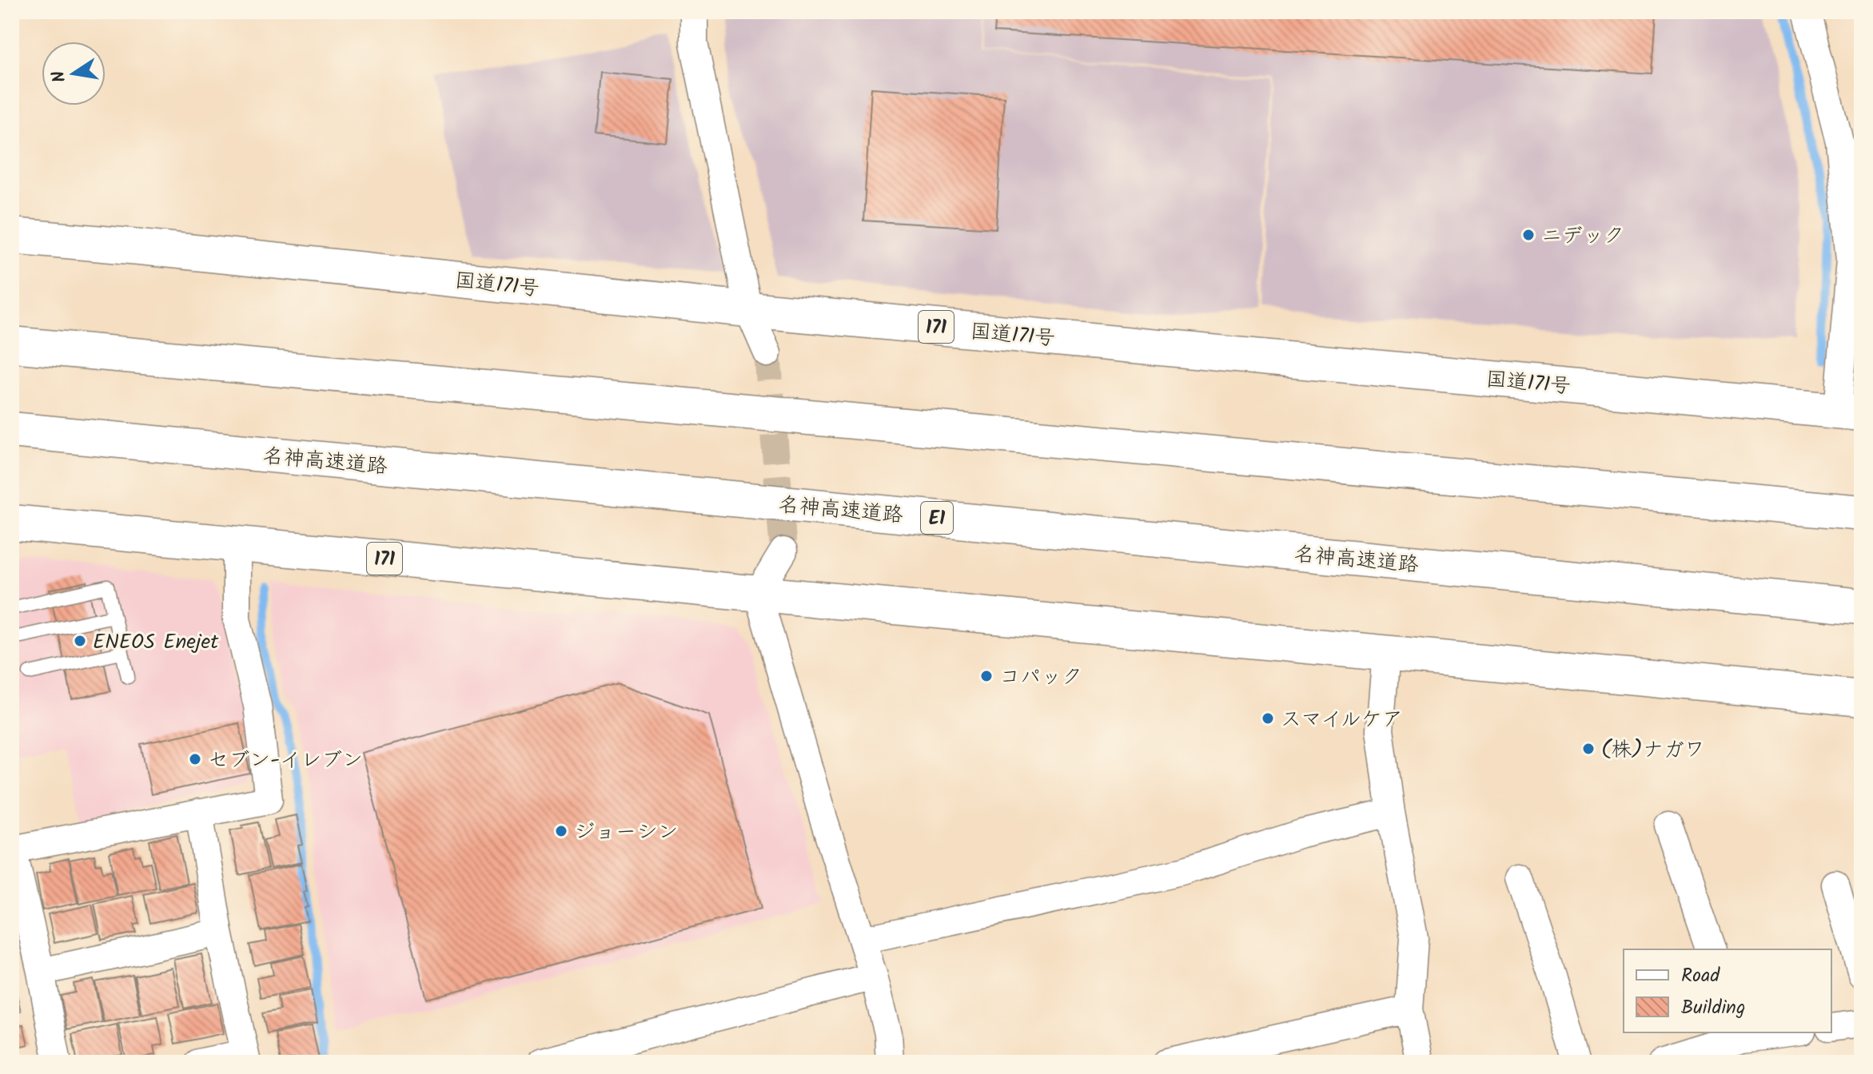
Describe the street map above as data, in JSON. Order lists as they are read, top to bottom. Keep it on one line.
{"streets":{"highway":["国道171号","171","名神高速道路","E1"]},"places":["ニデック","ENEOS Enejet","コパック","スマイルケア","(株)ナガワ","セブン-イレブン","ジョーシン"],"legend":["Road","Building"],"north":"left"}
